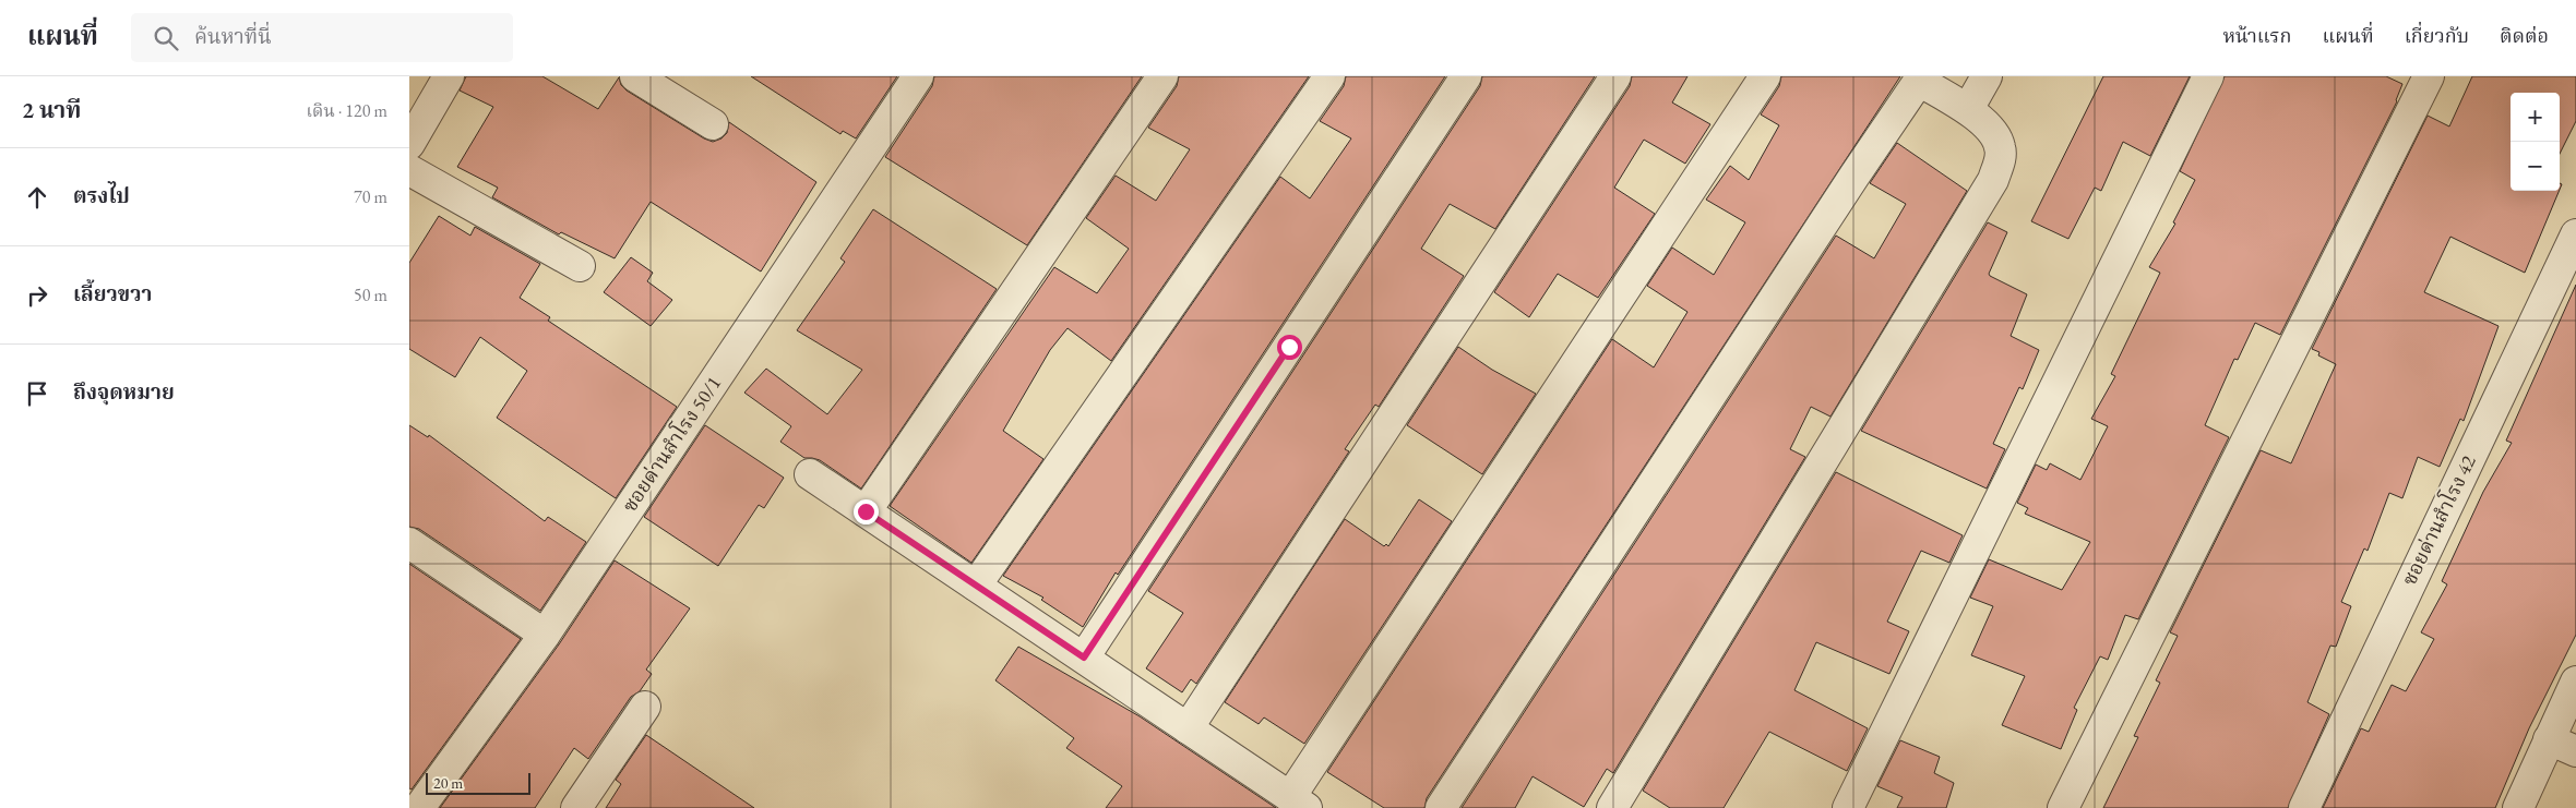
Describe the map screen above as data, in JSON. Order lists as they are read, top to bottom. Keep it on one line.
{"streets":{"street":["ซอยด่านสำโรง 50/1","ซอยด่านสำโรง 42"]},"scale_bar":"20 m","page":{"header":"แผนที่","search":"ค้นหาที่นี่","nav":["หน้าแรก","แผนที่","เกี่ยวกับ","ติดต่อ"],"heading":["2 นาที","เดิน · 120 m"],"map_buttons":["+","−"],"list":[["ตรงไป","70 m"],["เลี้ยวขวา","50 m"],"ถึงจุดหมาย"],"scale":"20 m"}}
